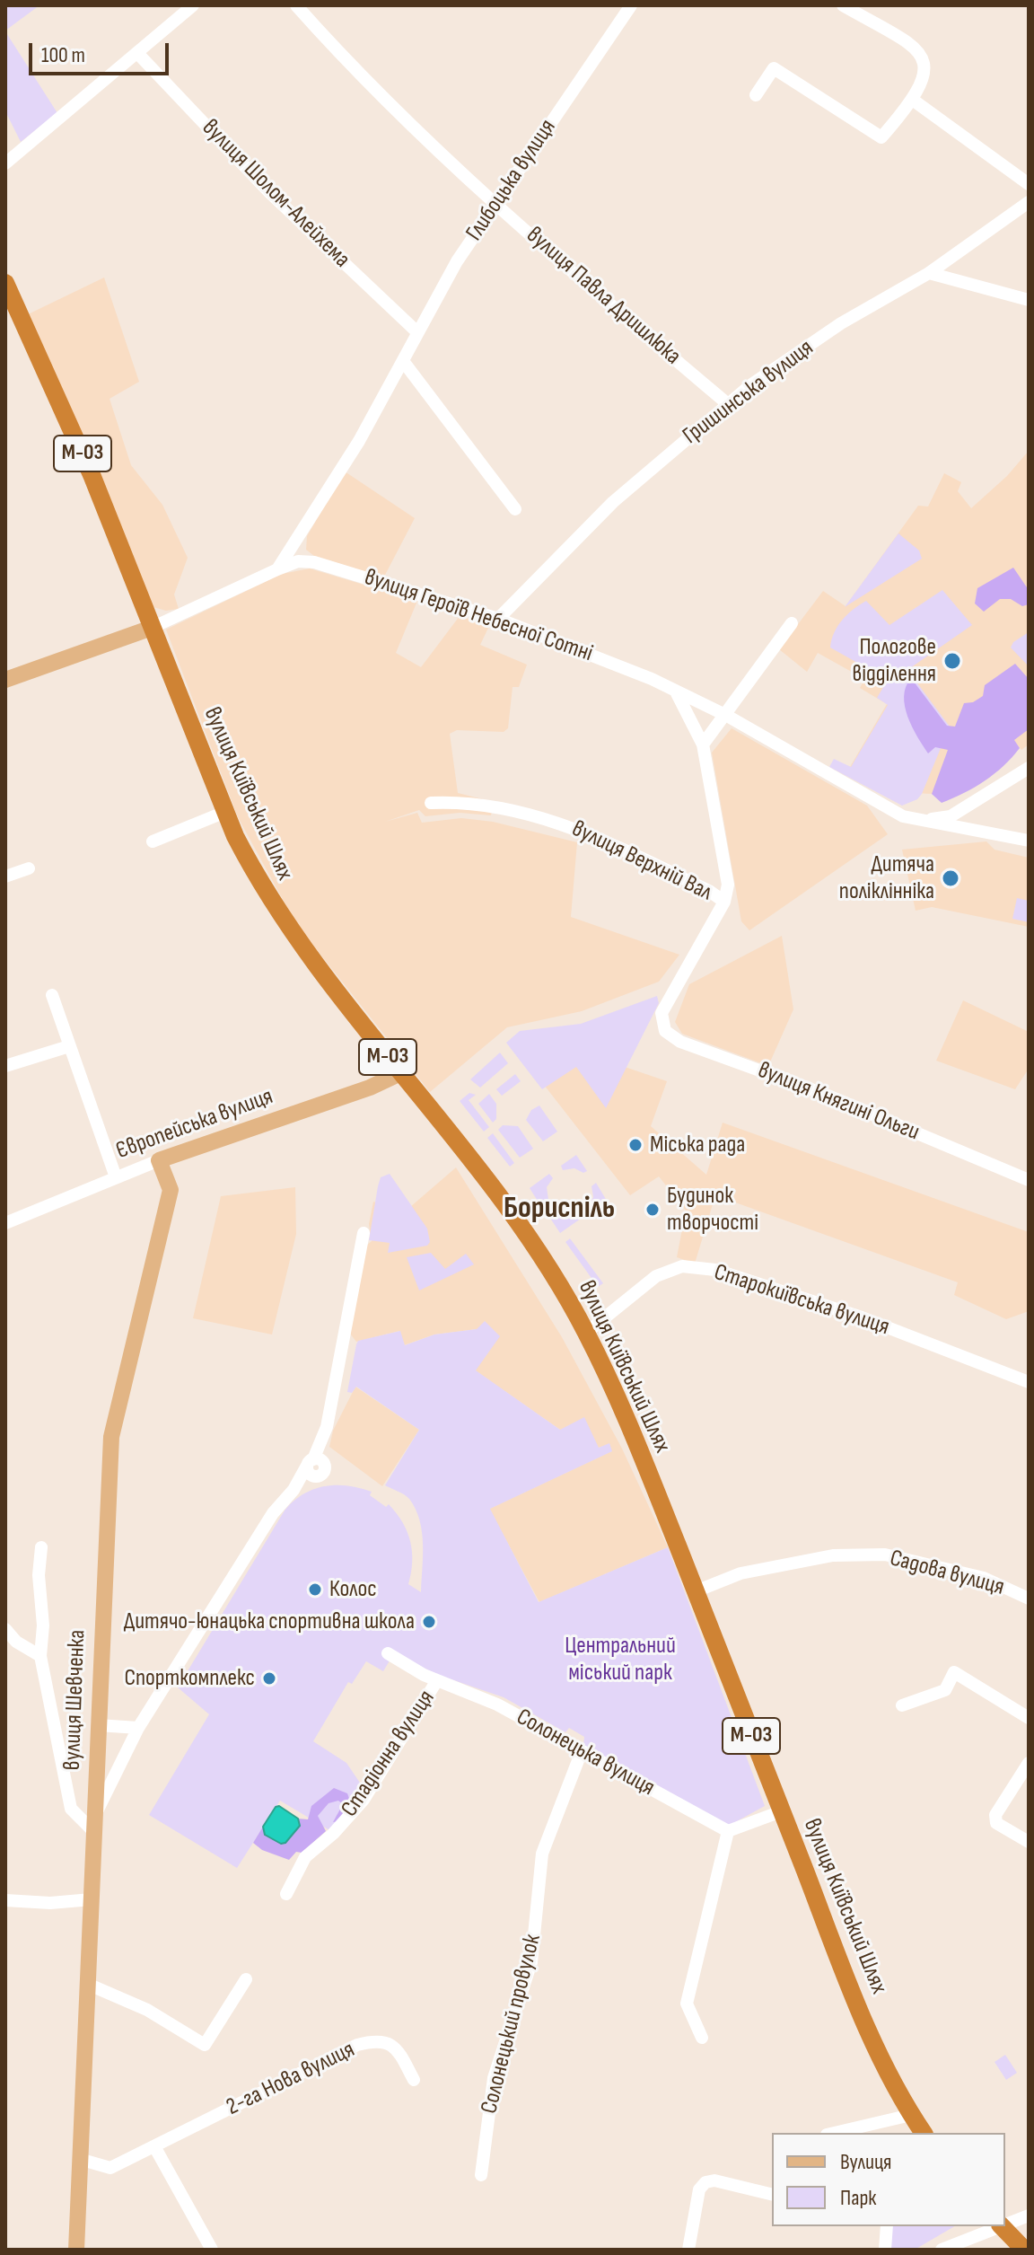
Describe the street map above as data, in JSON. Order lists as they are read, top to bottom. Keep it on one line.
{"streets":{"highway":["М-03","вулиця Київський Шлях"],"main road":["Європейська вулиця","вулиця Шевченка"],"street":["Глибоцька вулиця","вулиця Шолом-Алейхема","вулиця Павла Дришлюка","Гришинська вулиця","вулиця Героїв Небесної Сотні","вулиця Верхній Вал","вулиця Княгині Ольги","Старокиївська вулиця","Садова вулиця","Солонецька вулиця","Стадіонна вулиця","Солонецький провулок","2-га Нова вулиця"]},"crossings":[["Глибоцька вулиця","вулиця Шолом-Алейхема"],["Глибоцька вулиця","вулиця Павла Дришлюка"],["Глибоцька вулиця","вулиця Героїв Небесної Сотні"],["вулиця Павла Дришлюка","Гришинська вулиця"],["Гришинська вулиця","вулиця Героїв Небесної Сотні"],["вулиця Київський Шлях","Європейська вулиця"],["вулиця Київський Шлях","Старокиївська вулиця"],["вулиця Київський Шлях","Садова вулиця"],["вулиця Верхній Вал","вулиця Княгині Ольги"],["Європейська вулиця","вулиця Шевченка"],["вулиця Шевченка","2-га Нова вулиця"],["Солонецька вулиця","Стадіонна вулиця"],["Солонецька вулиця","Солонецький провулок"]],"districts":["Бориспіль"],"parks":["Центральний міський парк"],"places":["Пологове відділення","Дитяча поліклінніка","Міська рада","Будинок творчості","Колос","Дитячо-юнацька спортивна школа","Спорткомплекс"],"legend":["Вулиця","Парк"],"scale_bar":"100 m"}
